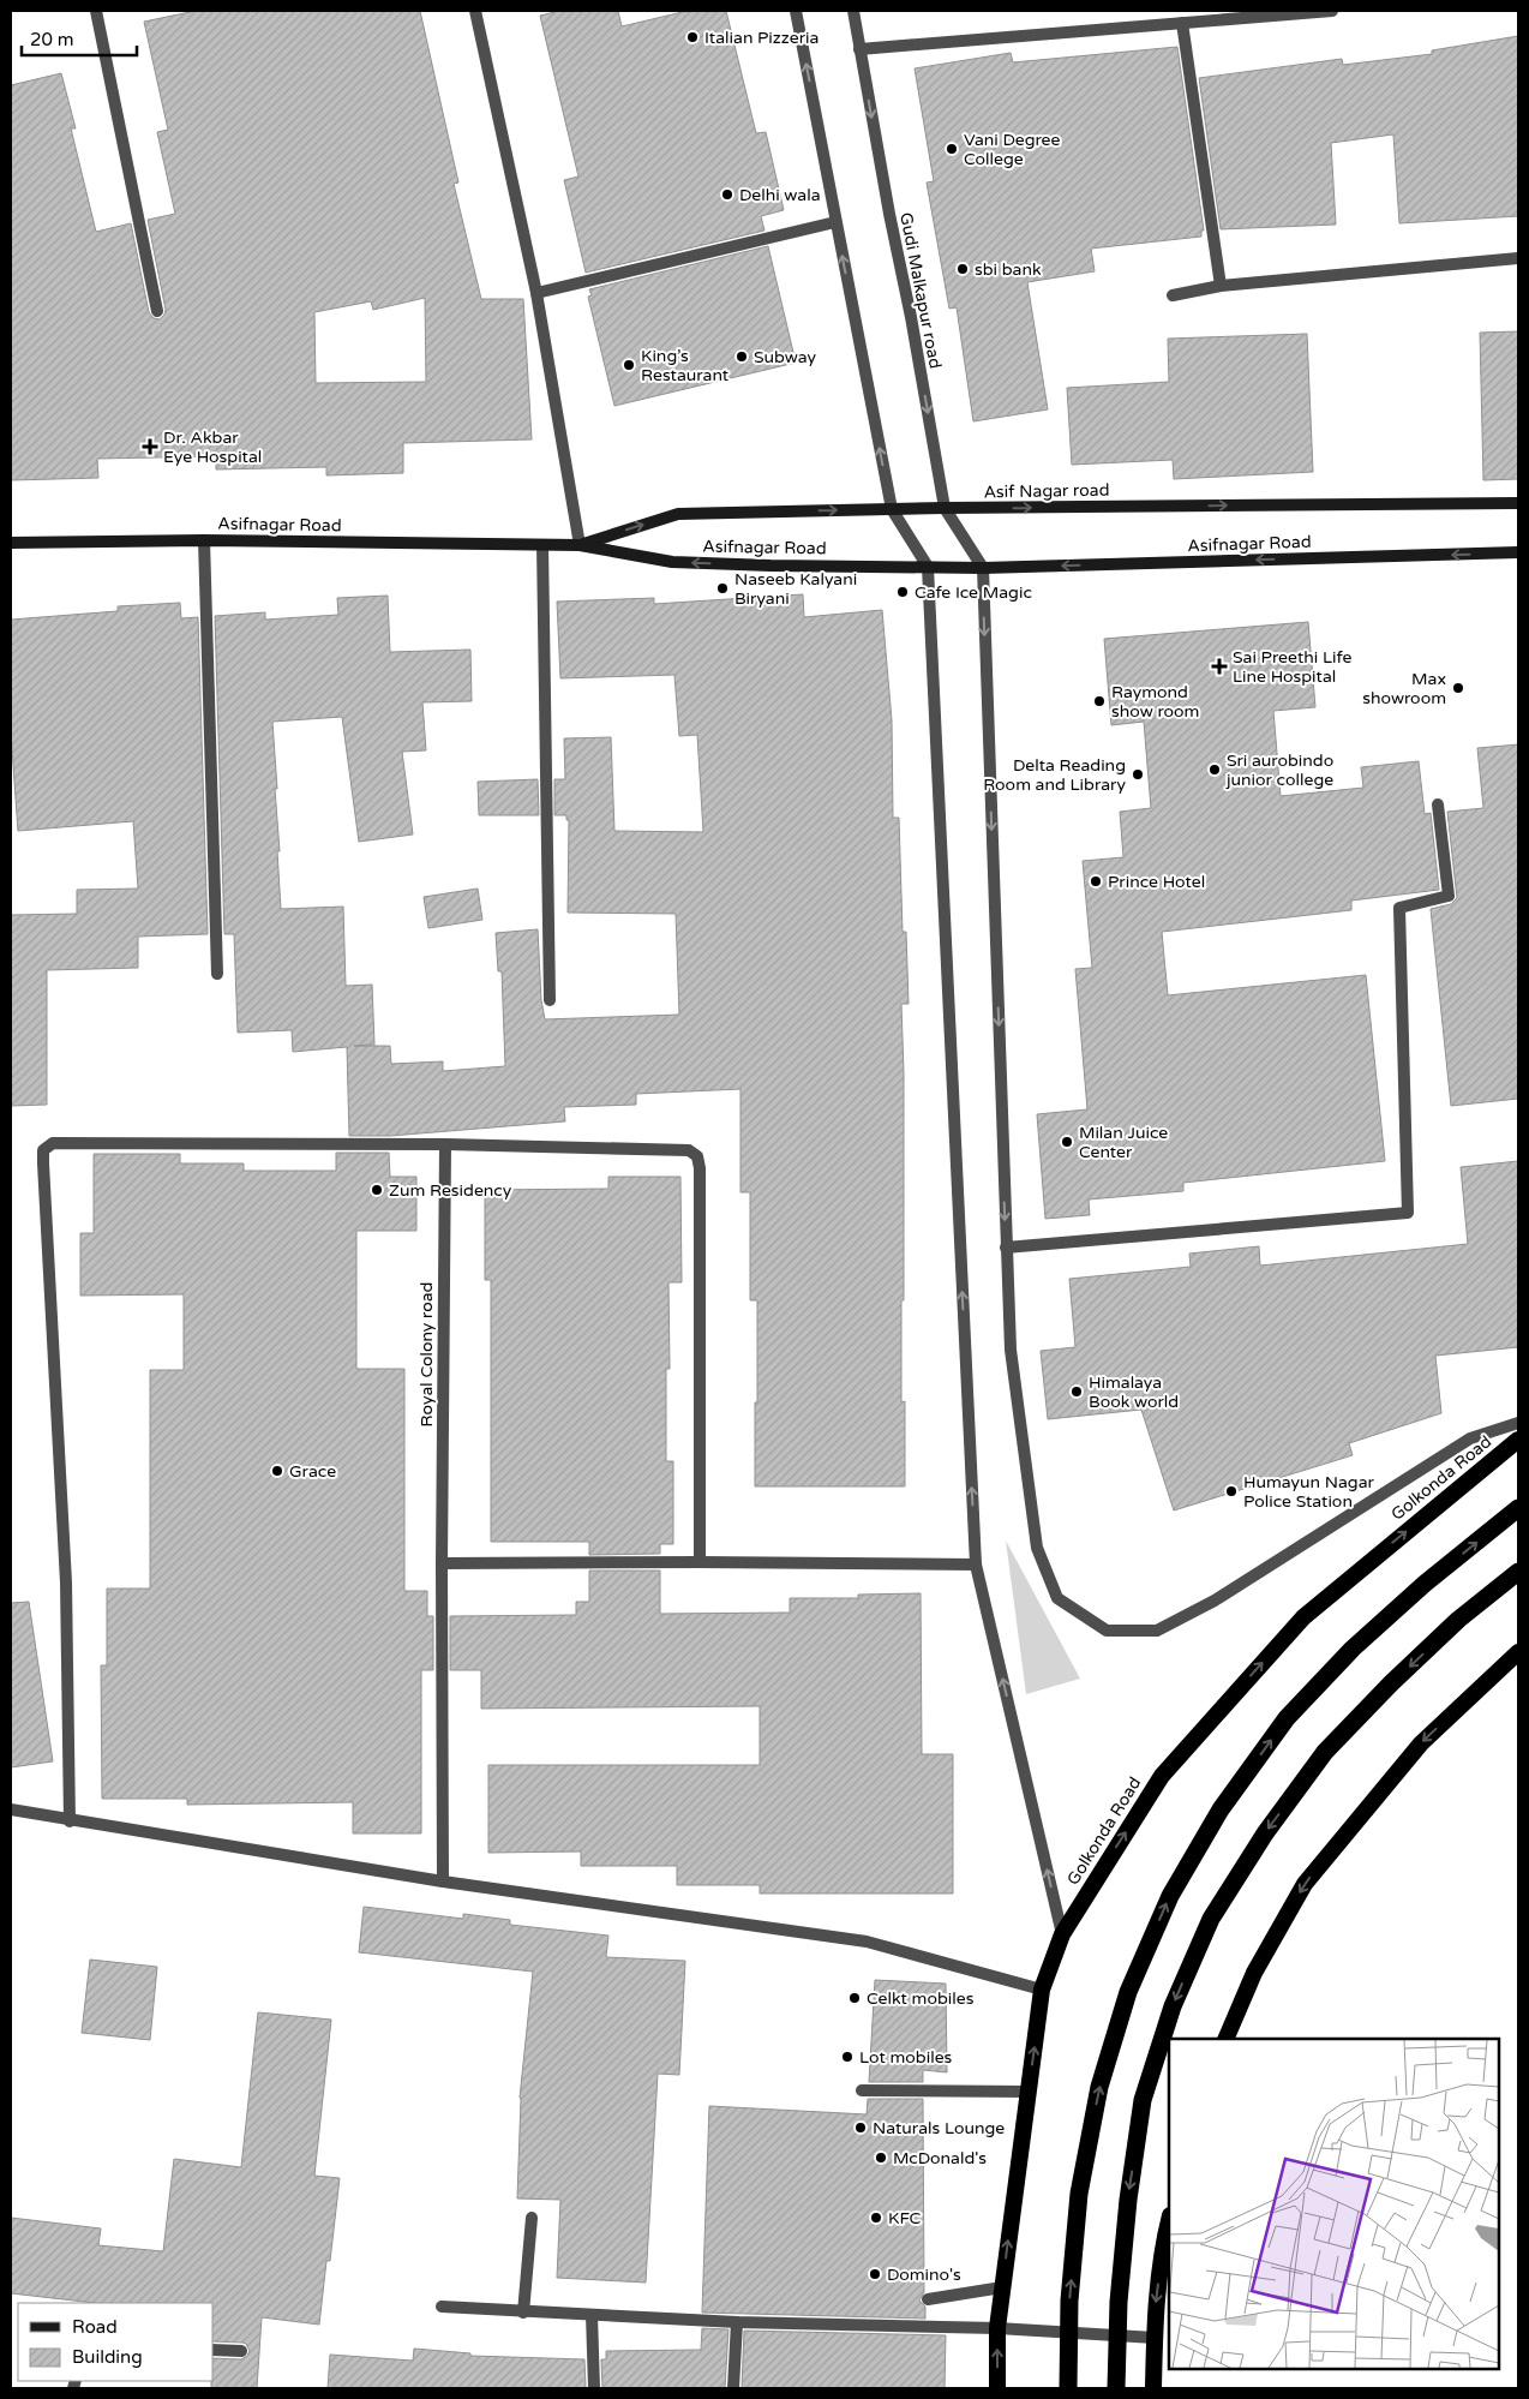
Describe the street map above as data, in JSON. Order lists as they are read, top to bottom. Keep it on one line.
{"streets":{"highway":["Golkonda Road"],"main road":["Asif Nagar road","Asifnagar Road"],"street":["Gudi Malkapur road","Royal Colony road"]},"crossings":[["Gudi Malkapur road","Asif Nagar road"],["Gudi Malkapur road","Asifnagar Road"],["Asif Nagar road","Asifnagar Road"]],"one_way":["Asif Nagar road","Asifnagar Road"],"places":{"other":["Italian Pizzeria","Vani Degree College","Delhi wala","sbi bank","Subway","King’s Restaurant","Naseeb Kalyani Biryani","Cafe Ice Magic","Max showroom","Raymond show room","Sri aurobindo junior college","Delta Reading Room and Library","Prince Hotel","Milan Juice Center","Zum Residency","Himalaya Book world","Grace","Humayun Nagar Police Station","Celkt mobiles","Lot mobiles","Naturals Lounge","McDonald's","KFC","Domino's"],"health":["Dr. Akbar Eye Hospital","Sai Preethi Life Line Hospital"]},"legend":["Road","Building"],"scale_bar":"20 m"}
